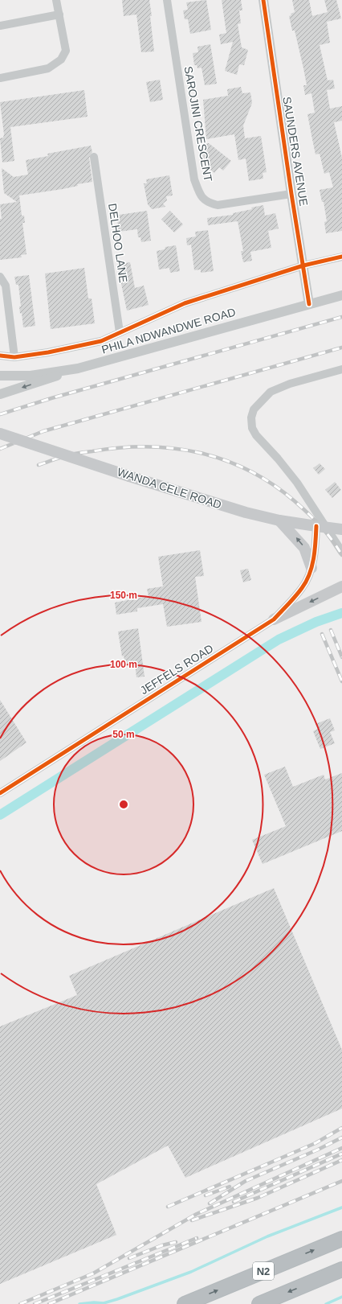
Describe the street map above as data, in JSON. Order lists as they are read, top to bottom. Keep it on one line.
{"streets":{"highway":["N2"],"main road":["WANDA CELE ROAD"],"street":["SAROJINI CRESCENT","SAUNDERS AVENUE","DELHOO LANE","PHILA NDWANDWE ROAD","JEFFELS ROAD"]},"crossings":[["SAROJINI CRESCENT","SAUNDERS AVENUE"],["SAUNDERS AVENUE","PHILA NDWANDWE ROAD"],["DELHOO LANE","PHILA NDWANDWE ROAD"],["WANDA CELE ROAD","JEFFELS ROAD"]],"rings":["150 m","100 m","50 m"]}
